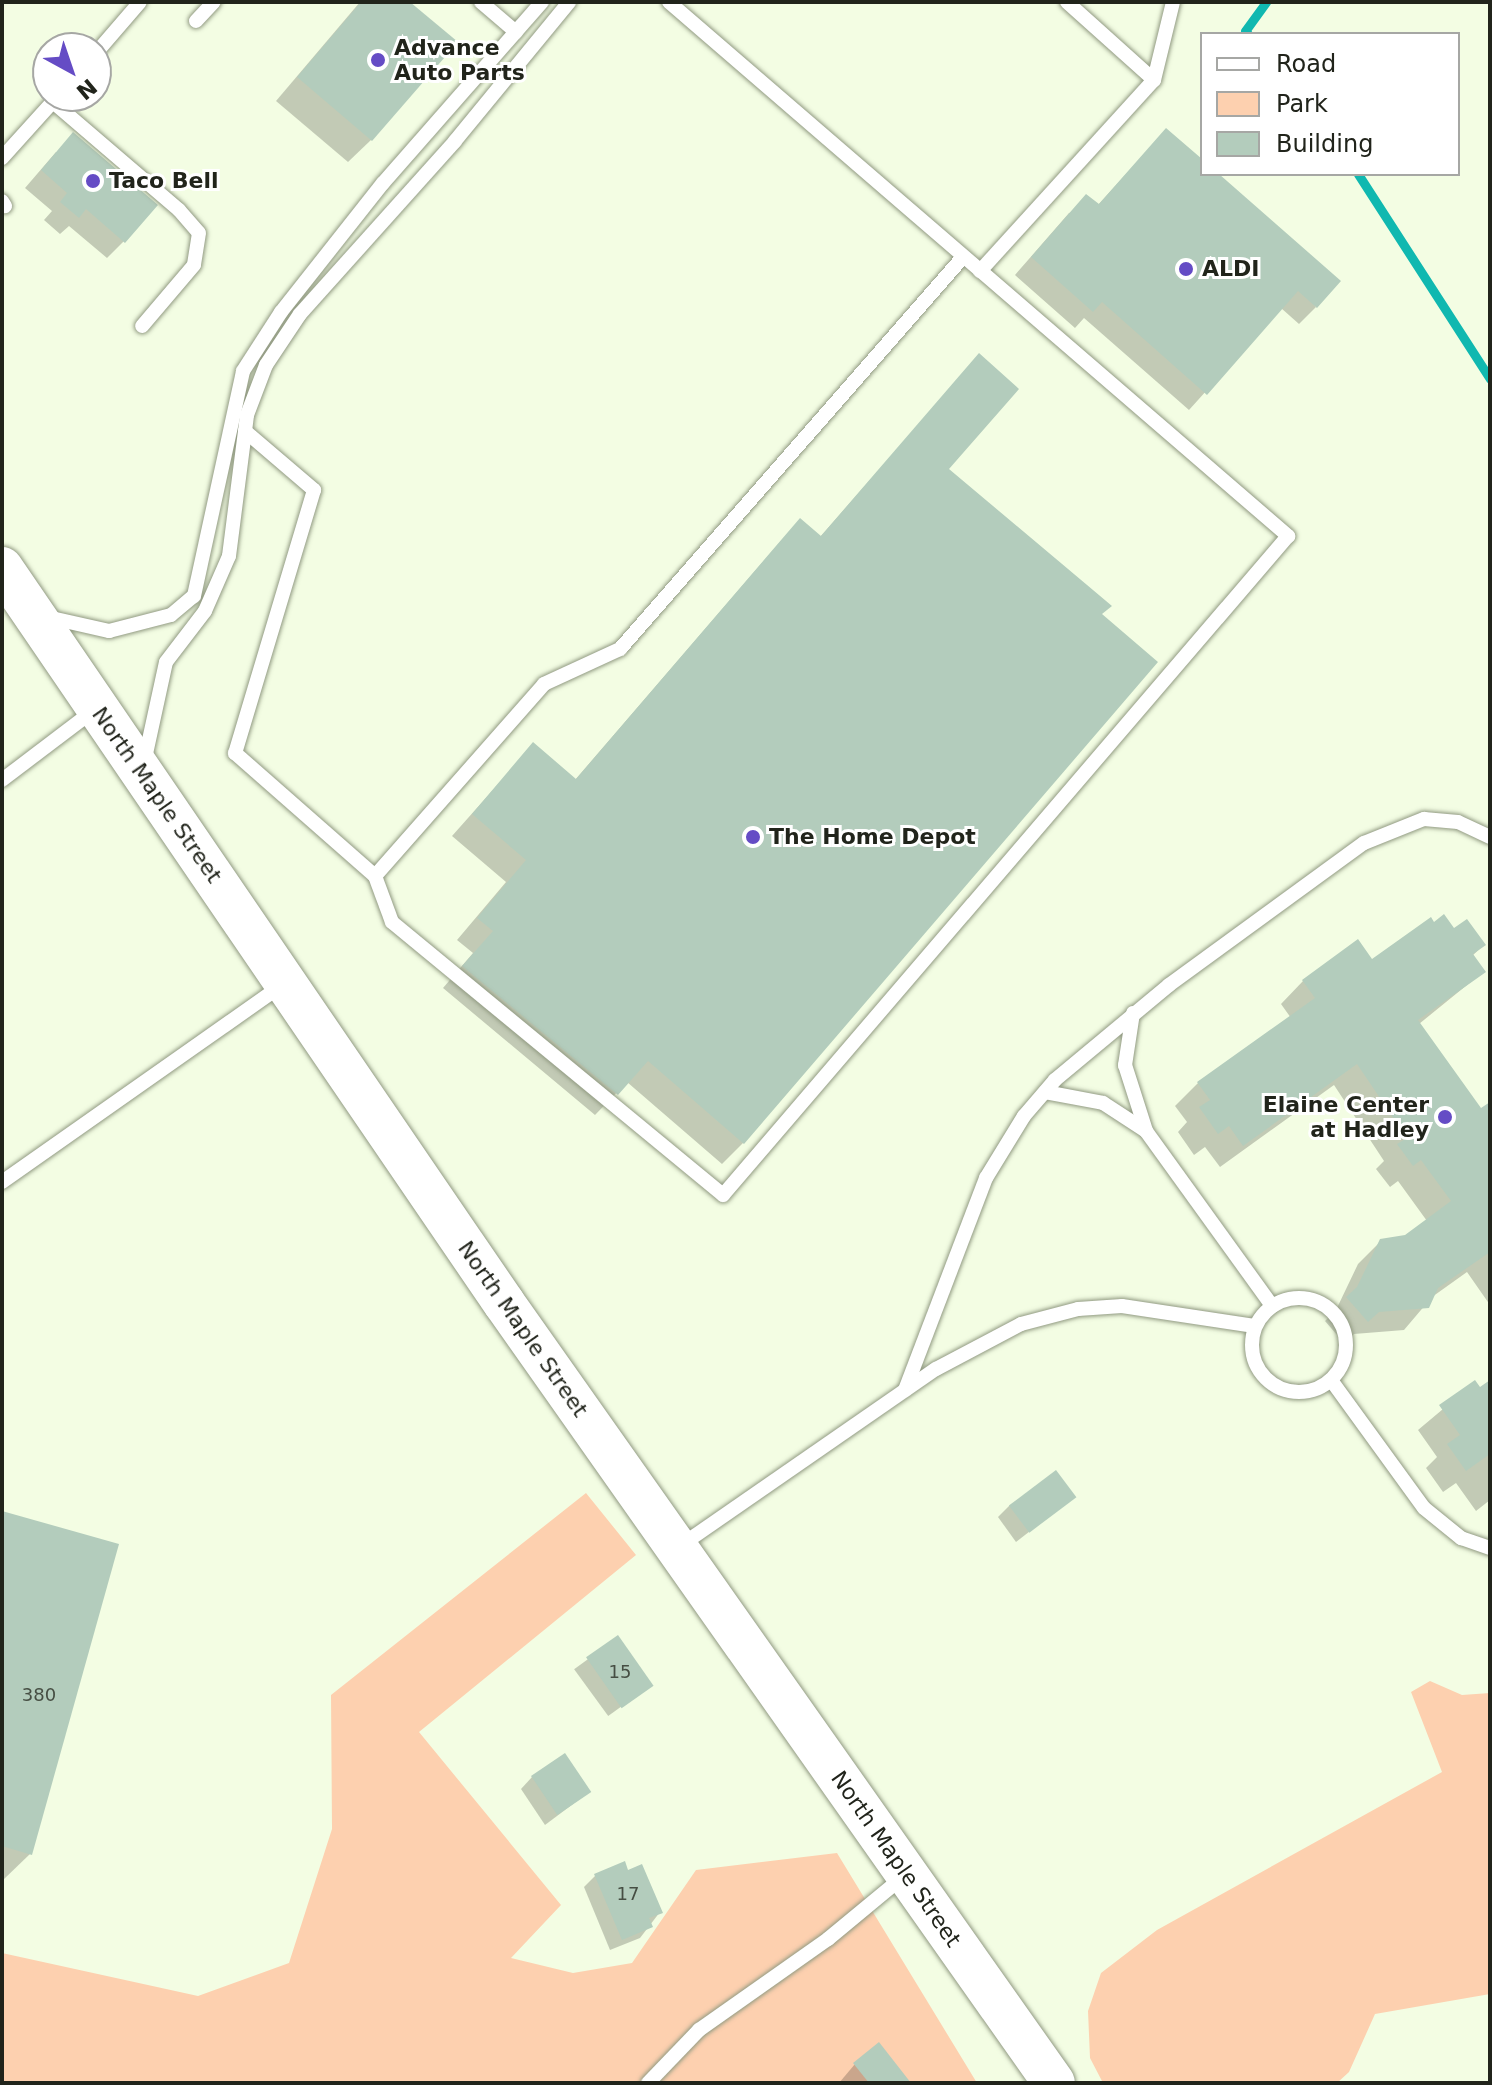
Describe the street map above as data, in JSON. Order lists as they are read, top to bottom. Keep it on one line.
{"streets":{"main road":["North Maple Street"]},"places":["Advance Auto Parts","Taco Bell","ALDI","The Home Depot","Elaine Center at Hadley"],"house_numbers":["15","380","17"],"legend":["Road","Park","Building"],"north":"bottom right"}
